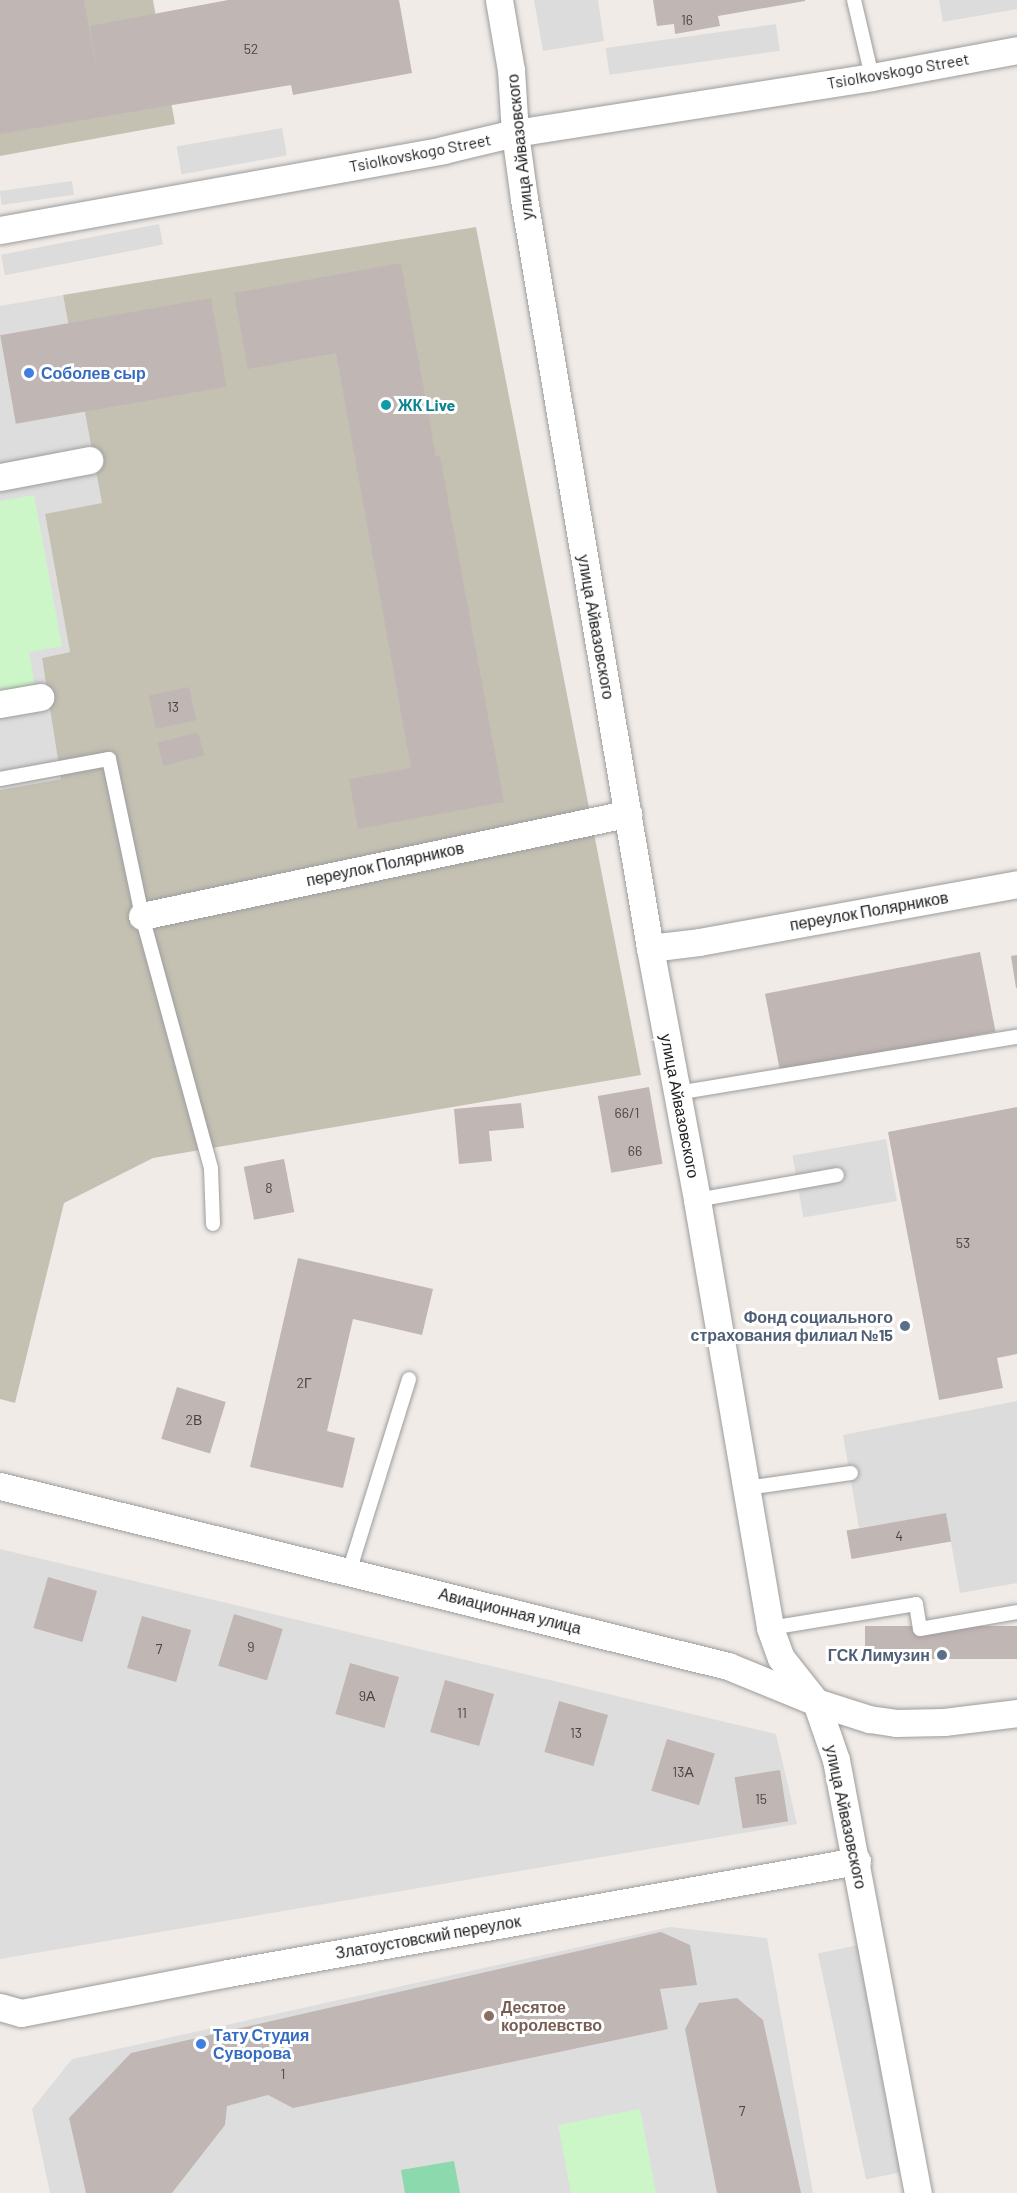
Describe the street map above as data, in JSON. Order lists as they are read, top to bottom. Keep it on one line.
{"streets":{"street":["Tsiolkovskogo Street","улица Айвазовского","переулок Полярников","Авиационная улица","Златоустовский переулок"]},"crossings":[["Tsiolkovskogo Street","улица Айвазовского"],["улица Айвазовского","переулок Полярников"],["улица Айвазовского","Авиационная улица"],["улица Айвазовского","Златоустовский переулок"]],"places":["Соболев сыр","ЖК Live","Фонд социального страхования филиал №15","ГСК Лимузин","Десятое королевство","Тату Студия Суворова"],"house_numbers":["16","52","13","66/1","66","8","53","2Г","2В","4","9","7","9А","11","13","13А","15","1","7"]}
